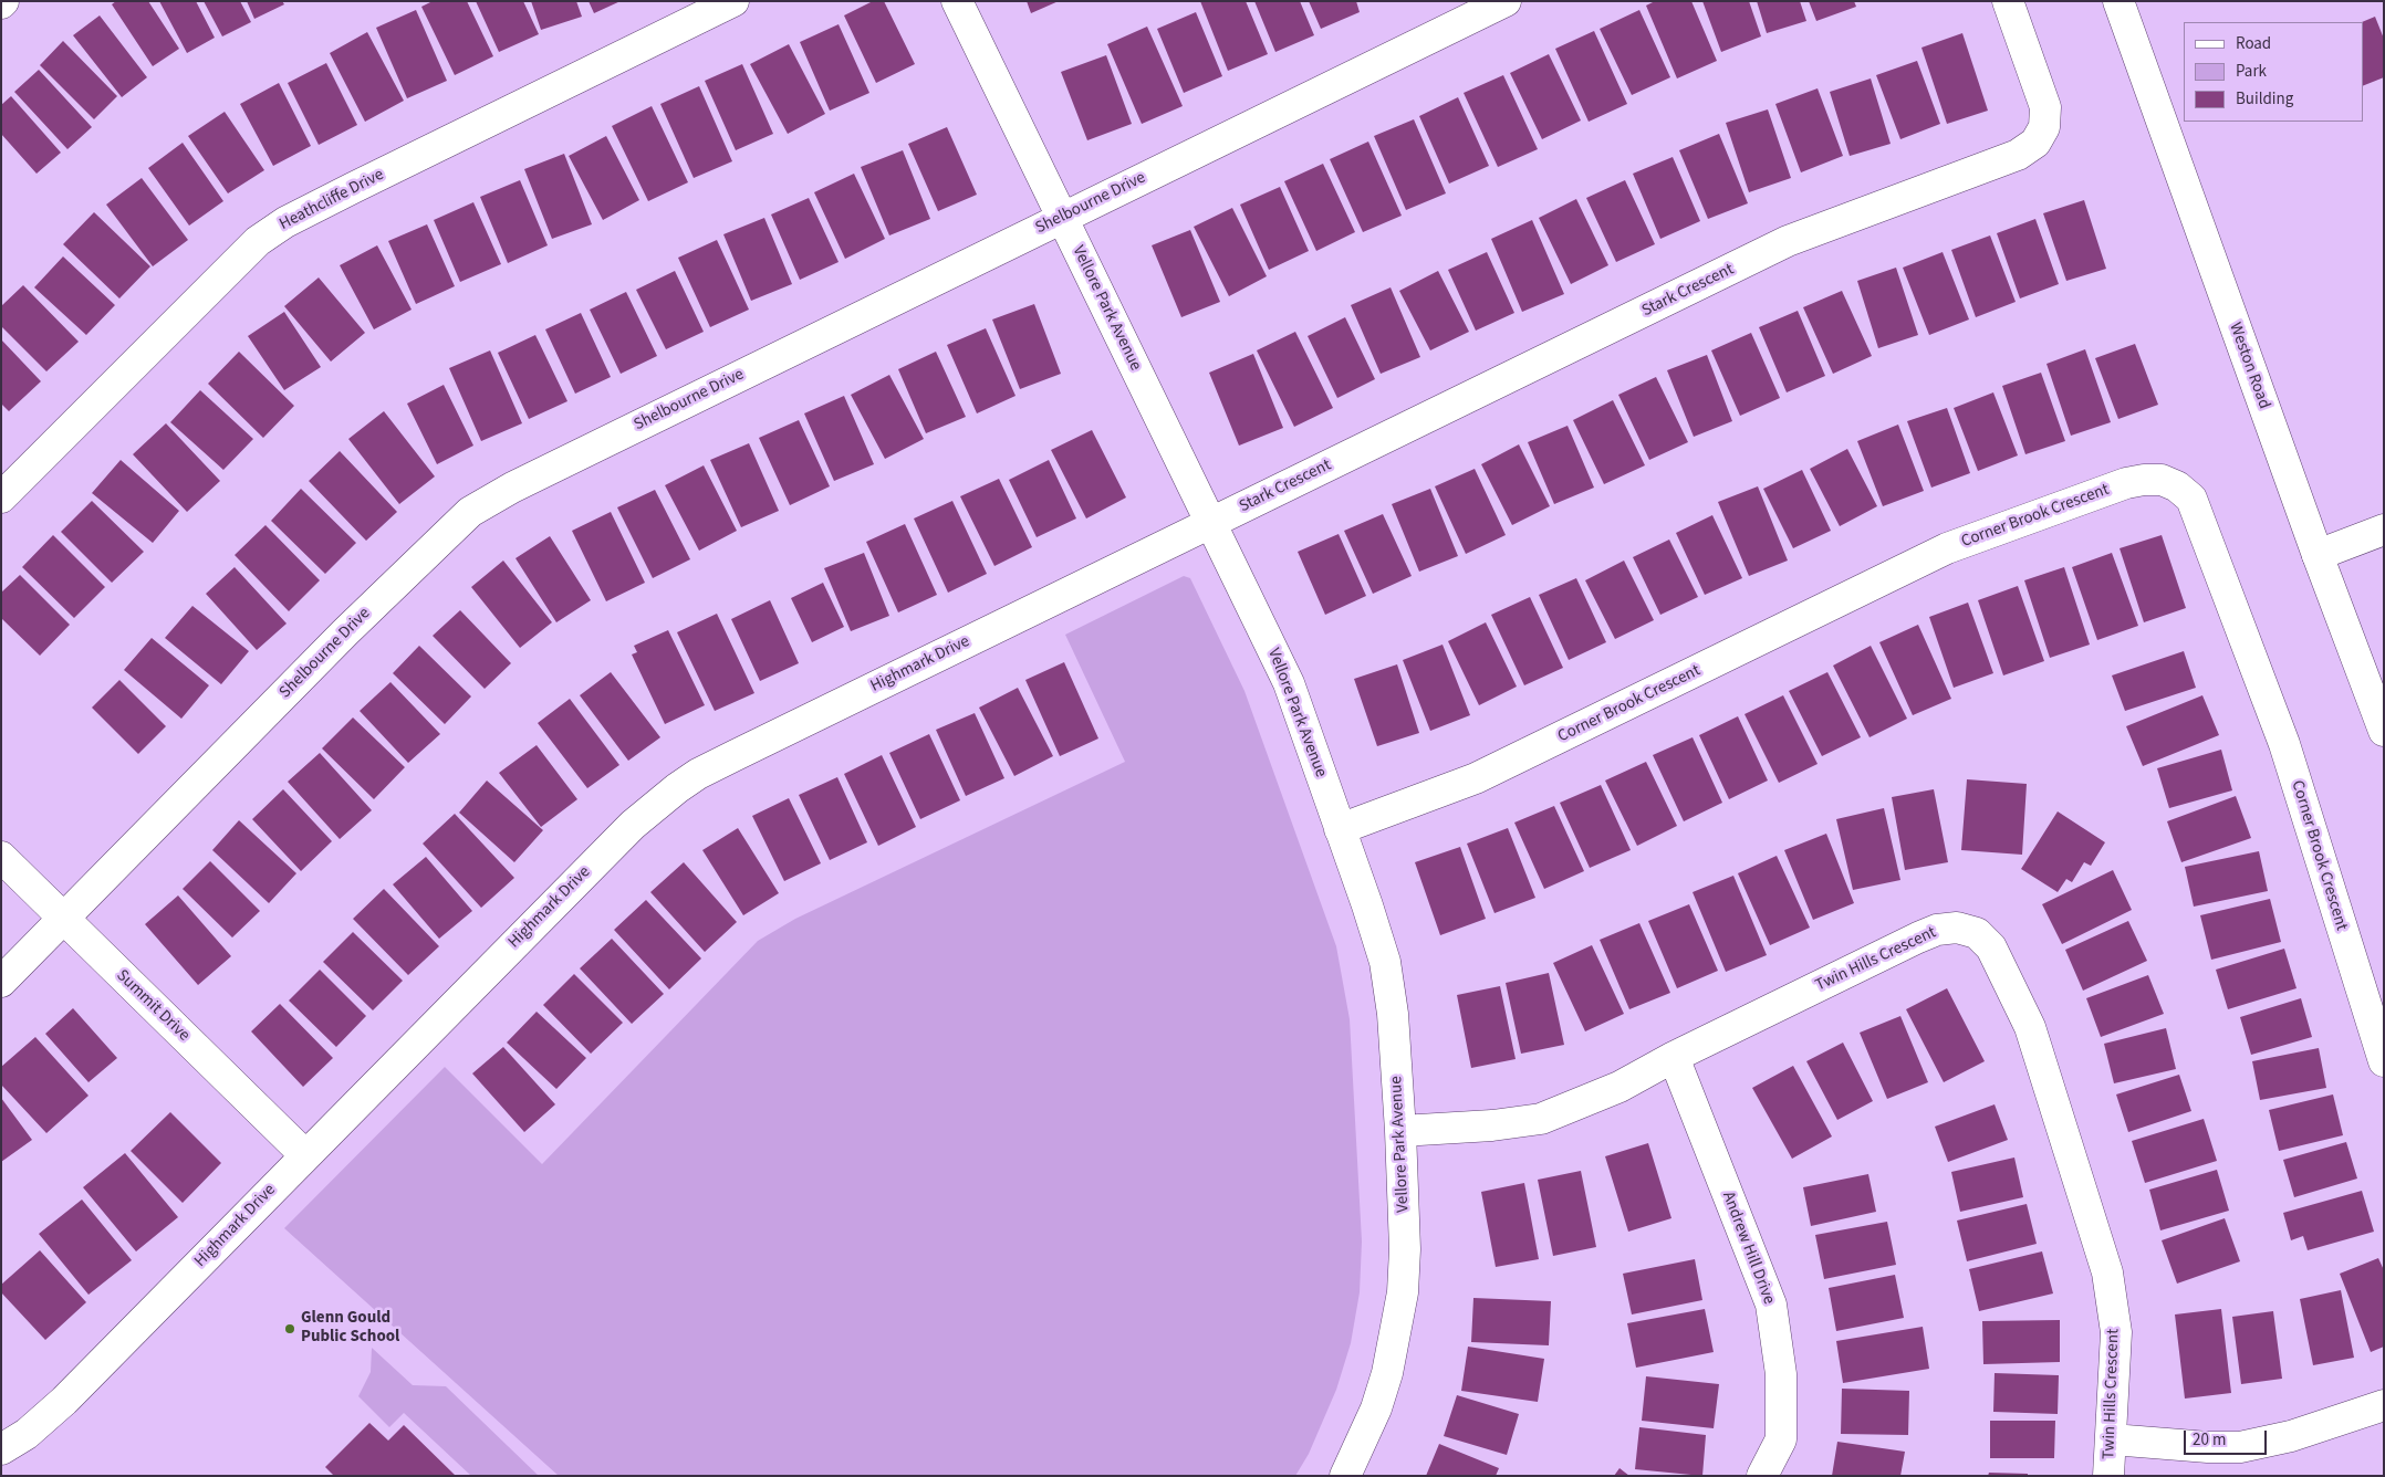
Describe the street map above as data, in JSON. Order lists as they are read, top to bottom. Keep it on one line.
{"streets":{"street":["Heathcliffe Drive","Shelbourne Drive","Stark Crescent","Vellore Park Avenue","Weston Road","Corner Brook Crescent","Highmark Drive","Twin Hills Crescent","Summit Drive","Andrew Hill Drive"]},"crossings":[["Shelbourne Drive","Vellore Park Avenue"],["Shelbourne Drive","Summit Drive"],["Stark Crescent","Vellore Park Avenue"],["Stark Crescent","Highmark Drive"],["Vellore Park Avenue","Corner Brook Crescent"],["Vellore Park Avenue","Highmark Drive"],["Vellore Park Avenue","Twin Hills Crescent"],["Highmark Drive","Summit Drive"],["Twin Hills Crescent","Andrew Hill Drive"]],"places":["Glenn Gould Public School"],"legend":["Road","Park","Building"],"scale_bar":"20 m"}
